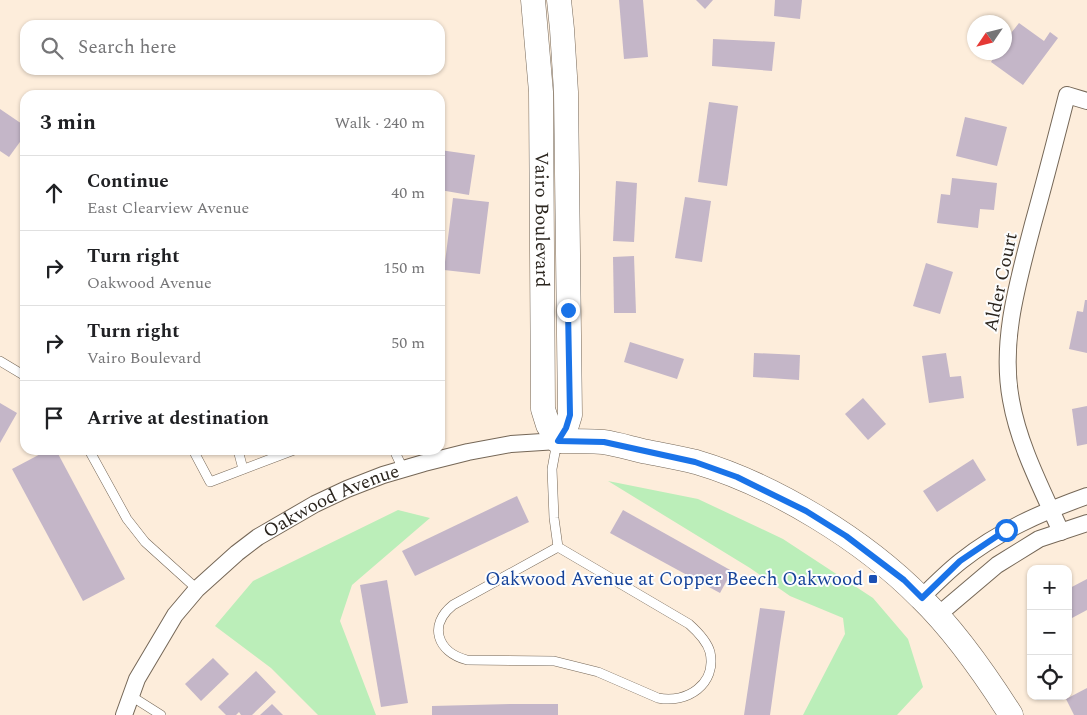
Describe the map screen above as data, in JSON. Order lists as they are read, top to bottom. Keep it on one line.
{"streets":{"street":["Vairo Boulevard","Alder Court","Oakwood Avenue"]},"crossings":[["Vairo Boulevard","Oakwood Avenue"]],"places":{"transit":["Oakwood Avenue at Copper Beech Oakwood"]},"north":"bottom left","page":{"search":"Search here","heading":["3 min","Walk · 240 m"],"list":[["Continue","East Clearview Avenue","40 m"],["Turn right","Oakwood Avenue","150 m"],["Turn right","Vairo Boulevard","50 m"],"Arrive at destination"],"map_buttons":["+","−"]}}
